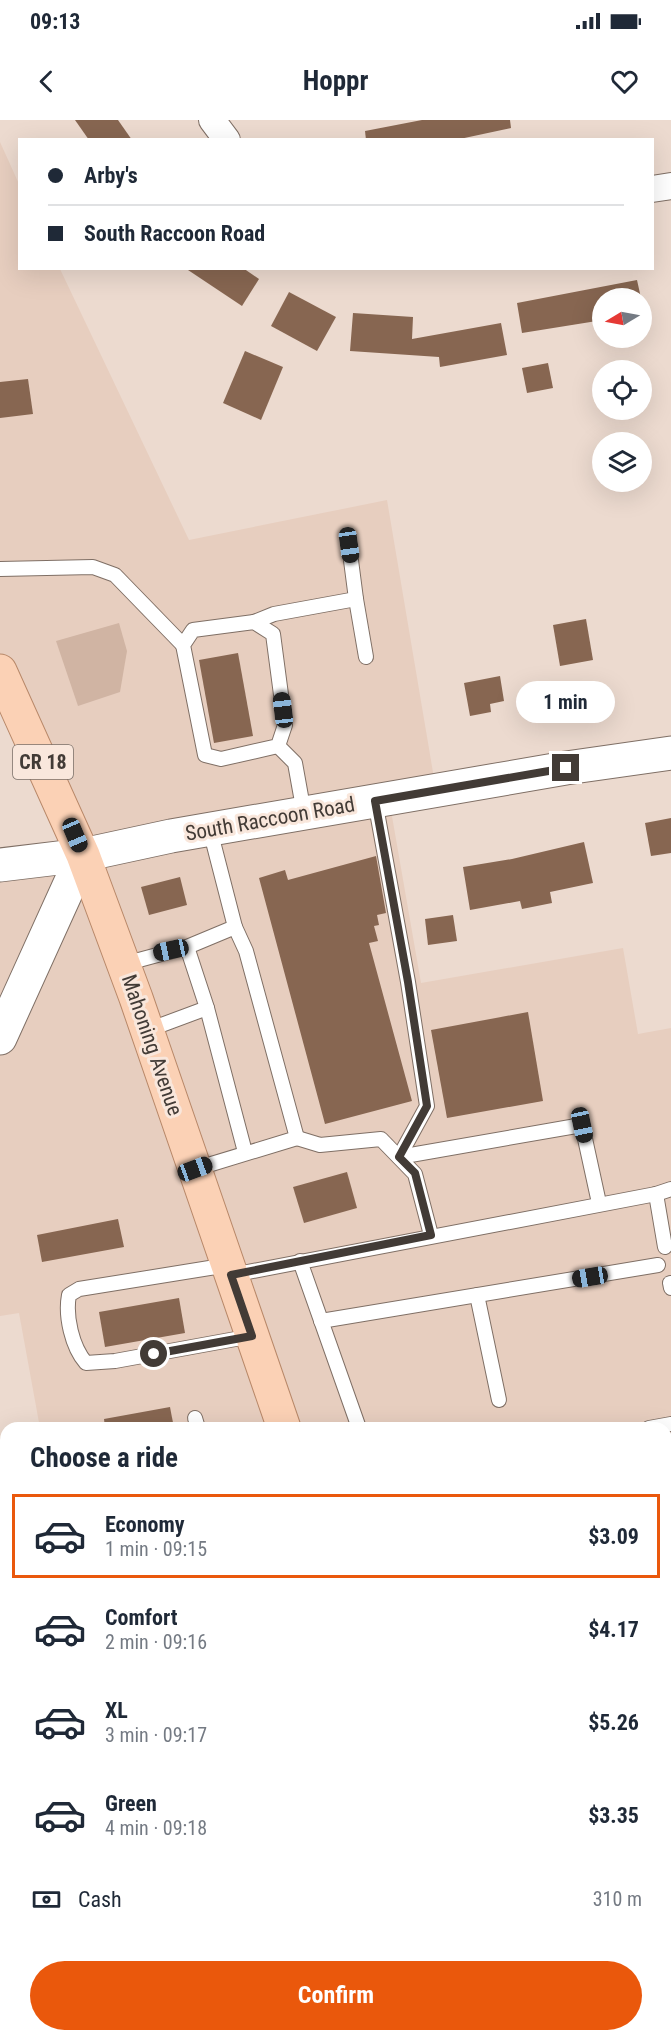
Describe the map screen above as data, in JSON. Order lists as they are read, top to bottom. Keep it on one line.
{"streets":{"main road":["CR 18","Mahoning Avenue"],"street":["South Raccoon Road"]},"crossings":[["South Raccoon Road","Mahoning Avenue"]],"north":"left","page":{"status":"09:13","header":"Hoppr","banner":["Arby's","South Raccoon Road"],"bubble":"1 min","heading":"Choose a ride","list":[{"name":"Economy","note":"1 min · 09:15","value":"$3.09"},{"name":"Comfort","note":"2 min · 09:16","value":"$4.17"},{"name":"XL","note":"3 min · 09:17","value":"$5.26"},{"name":"Green","note":"4 min · 09:18","value":"$3.35"}],"pay":["Cash","310 m"],"buttons":"Confirm"}}
